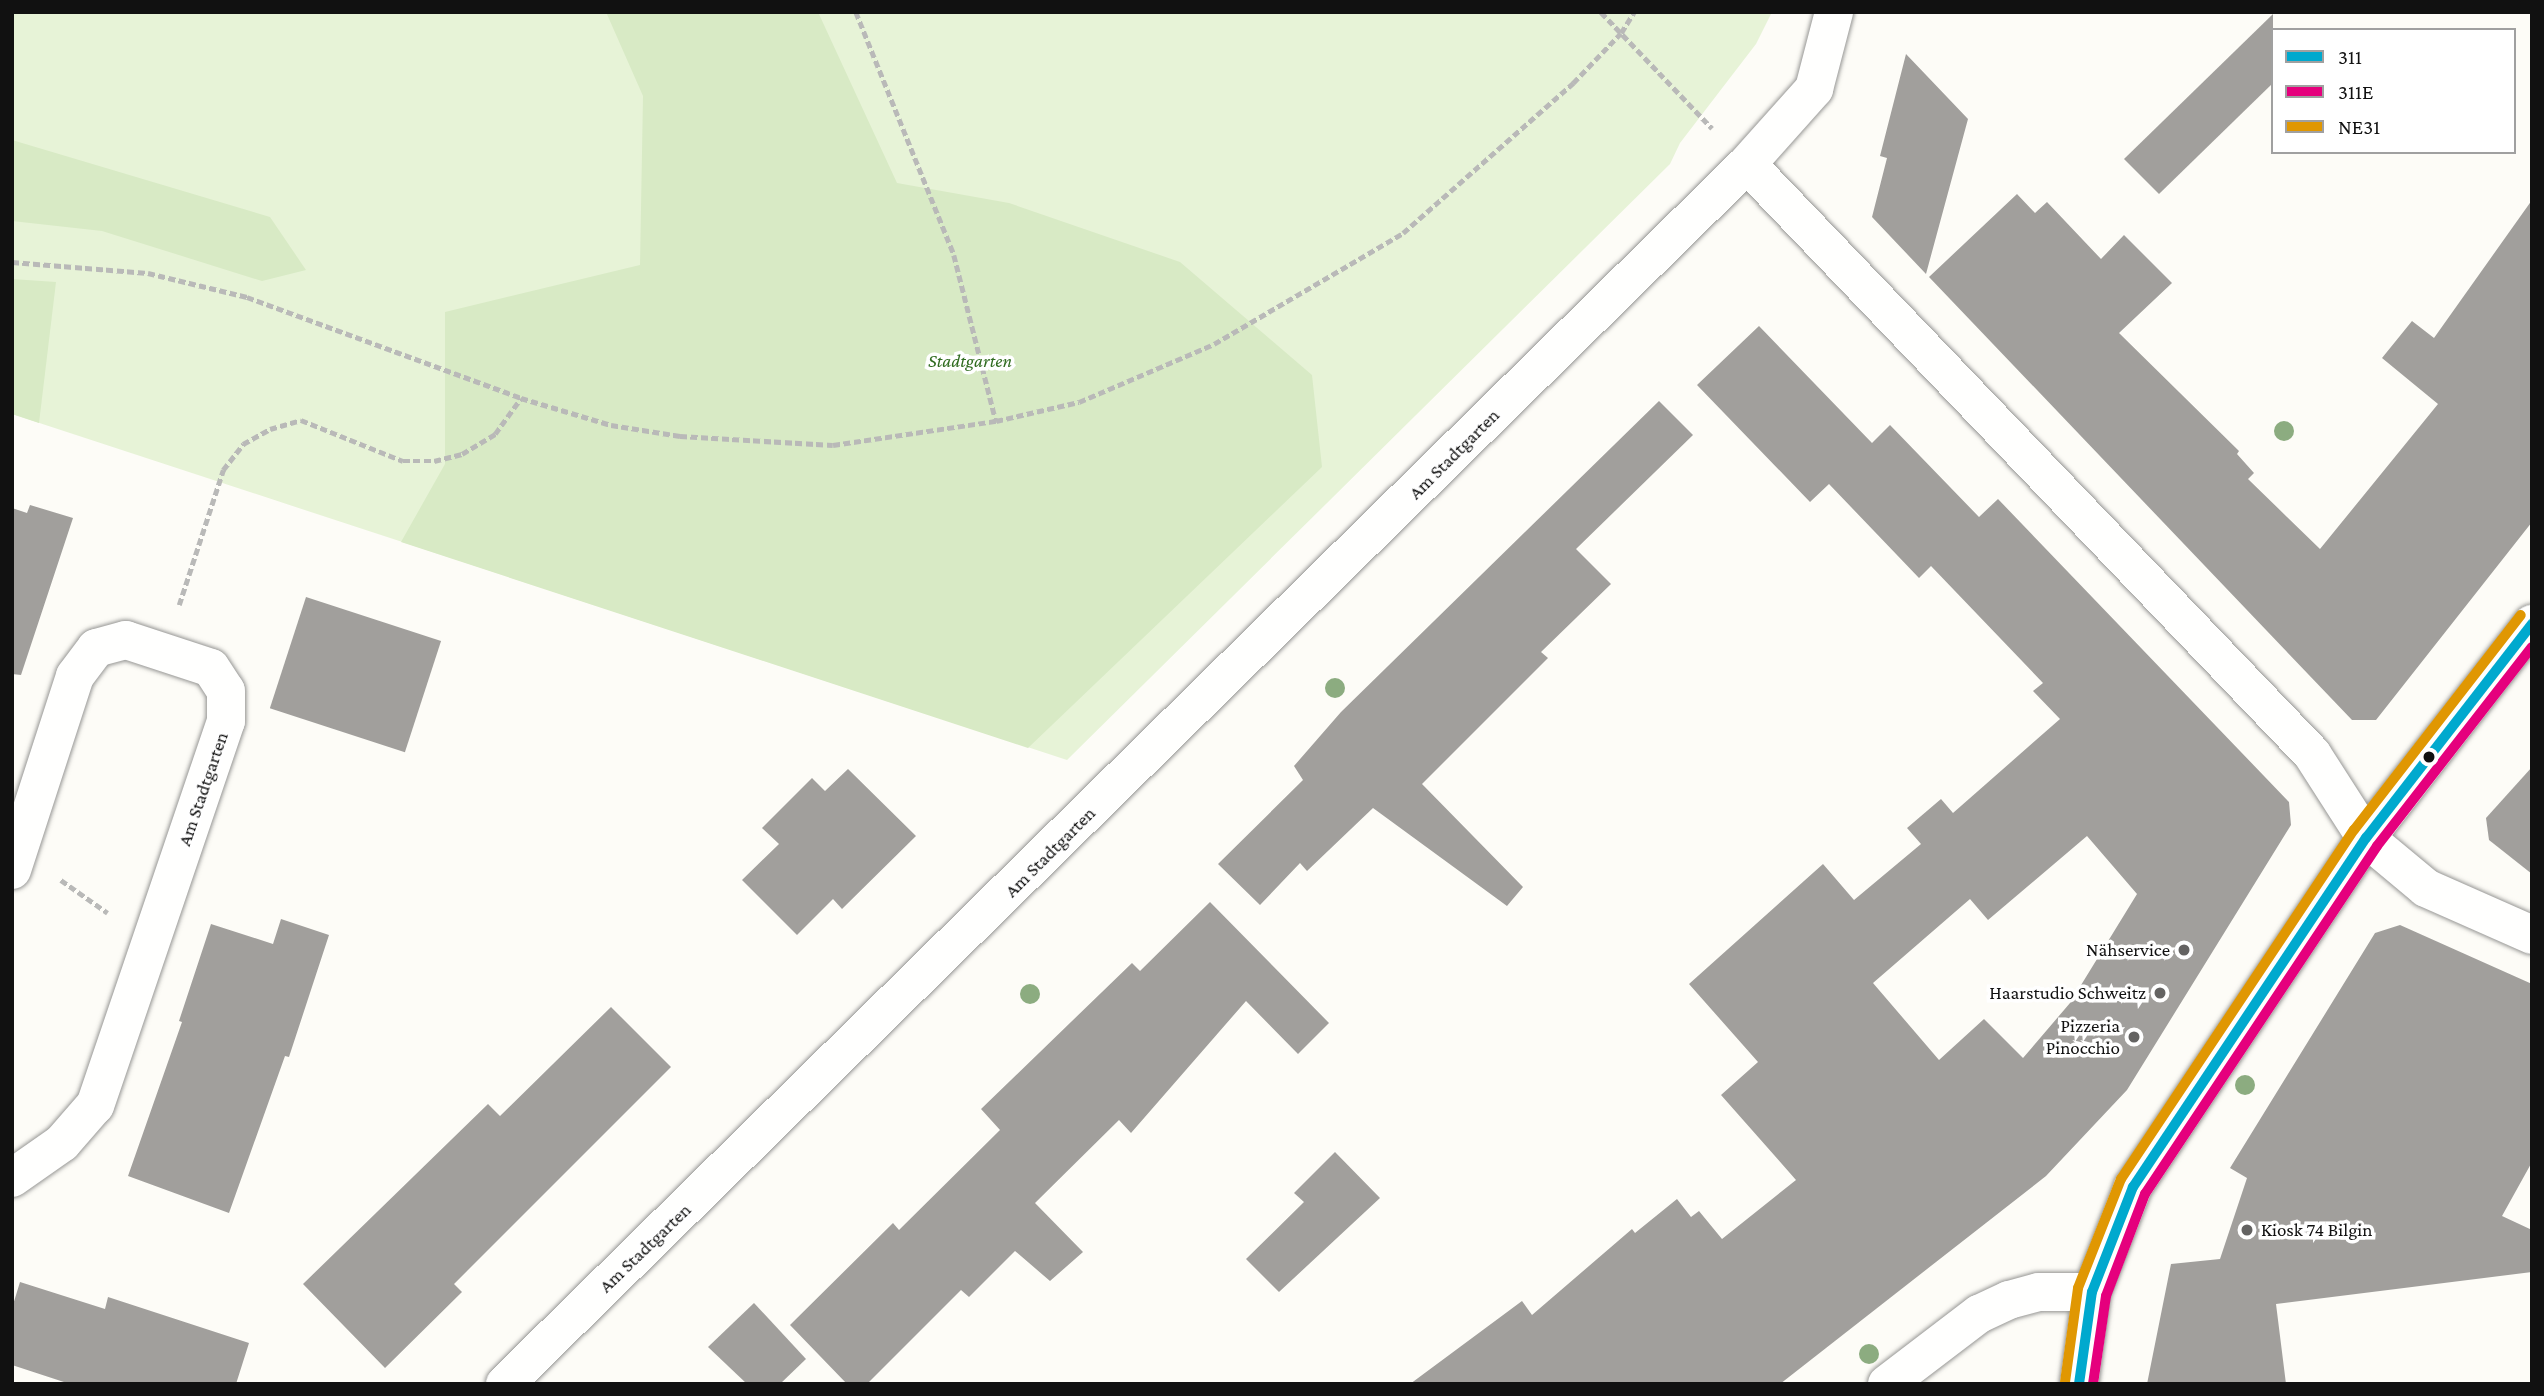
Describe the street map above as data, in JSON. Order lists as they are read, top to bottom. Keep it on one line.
{"streets":{"street":["Am Stadtgarten"]},"parks":["Stadtgarten"],"places":["Nähservice","Haarstudio Schweitz","Pizzeria Pinocchio","Kiosk 74 Bilgin"],"lines":["transit line NE31","transit line 311","transit line 311E"],"legend":["311","311E","NE31"]}
